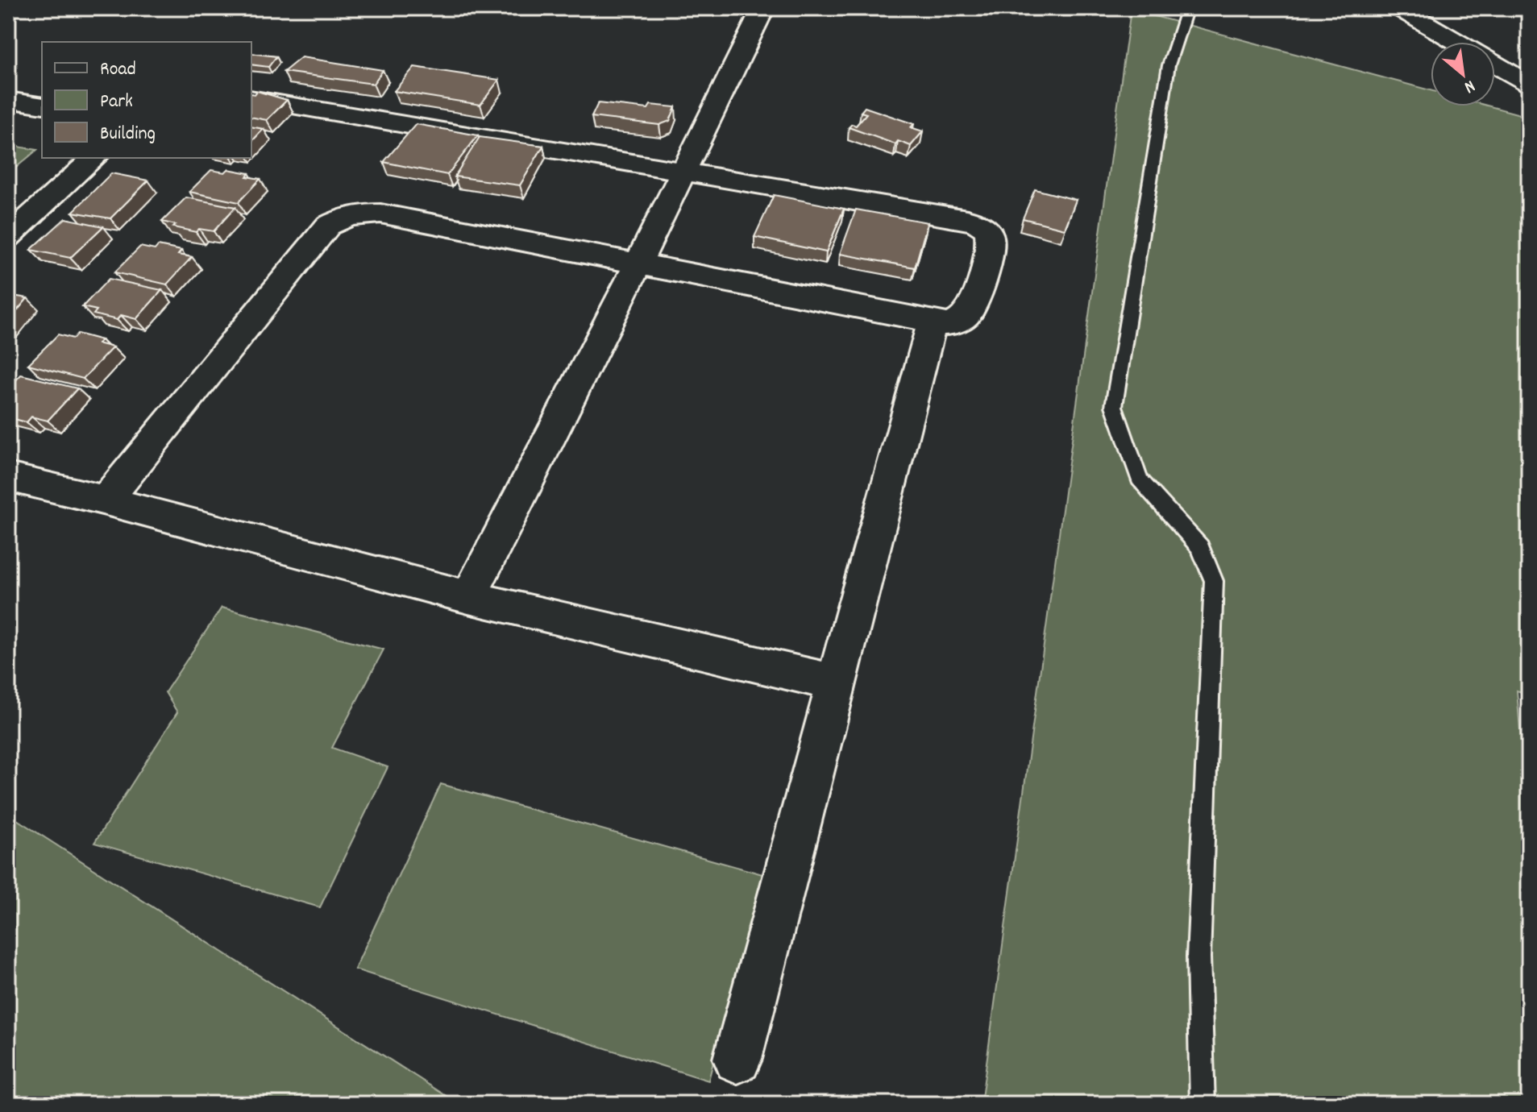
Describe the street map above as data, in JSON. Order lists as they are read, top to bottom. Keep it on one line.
{"legend":["Road","Park","Building"],"north":"bottom right"}
